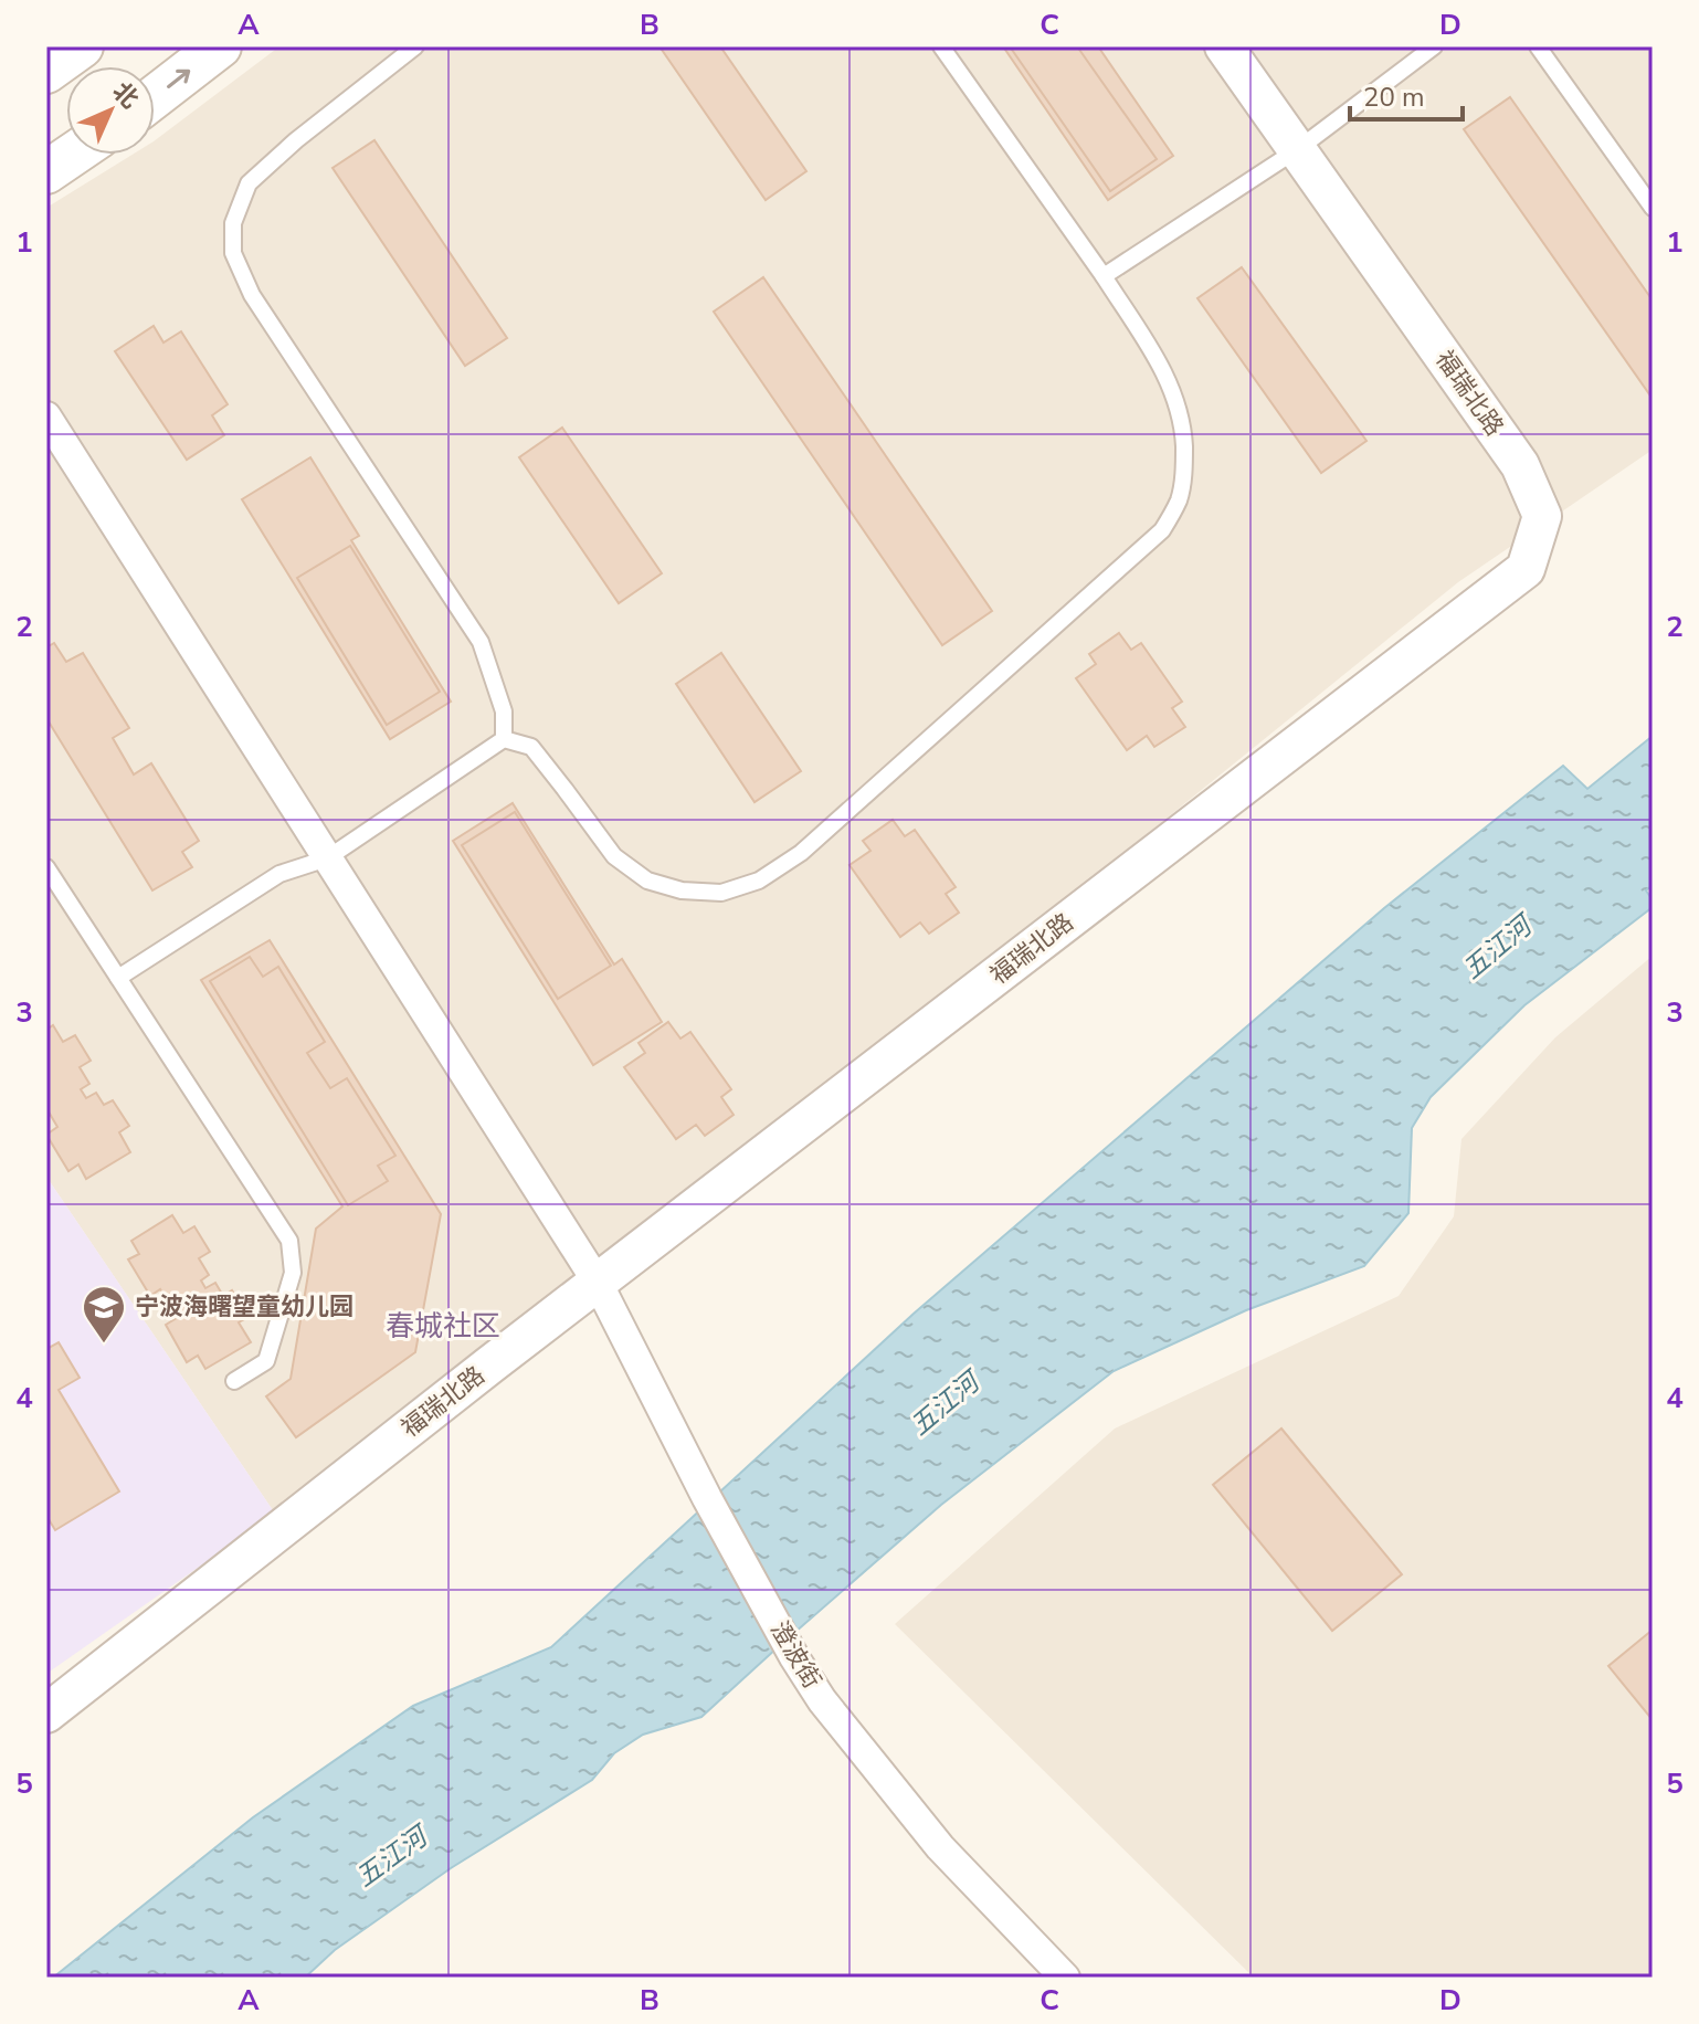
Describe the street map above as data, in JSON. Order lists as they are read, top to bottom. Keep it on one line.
{"streets":{"street":["福瑞北路","澄波街"]},"crossings":[["福瑞北路","澄波街"]],"districts":["春城社区"],"water":["五江河"],"places":{"school or university":["宁波海曙望童幼儿园"]},"scale_bar":"20 m","north":"top right","grid":{"columns":["A","B","C","D"],"rows":["1","2","3","4","5"]}}
